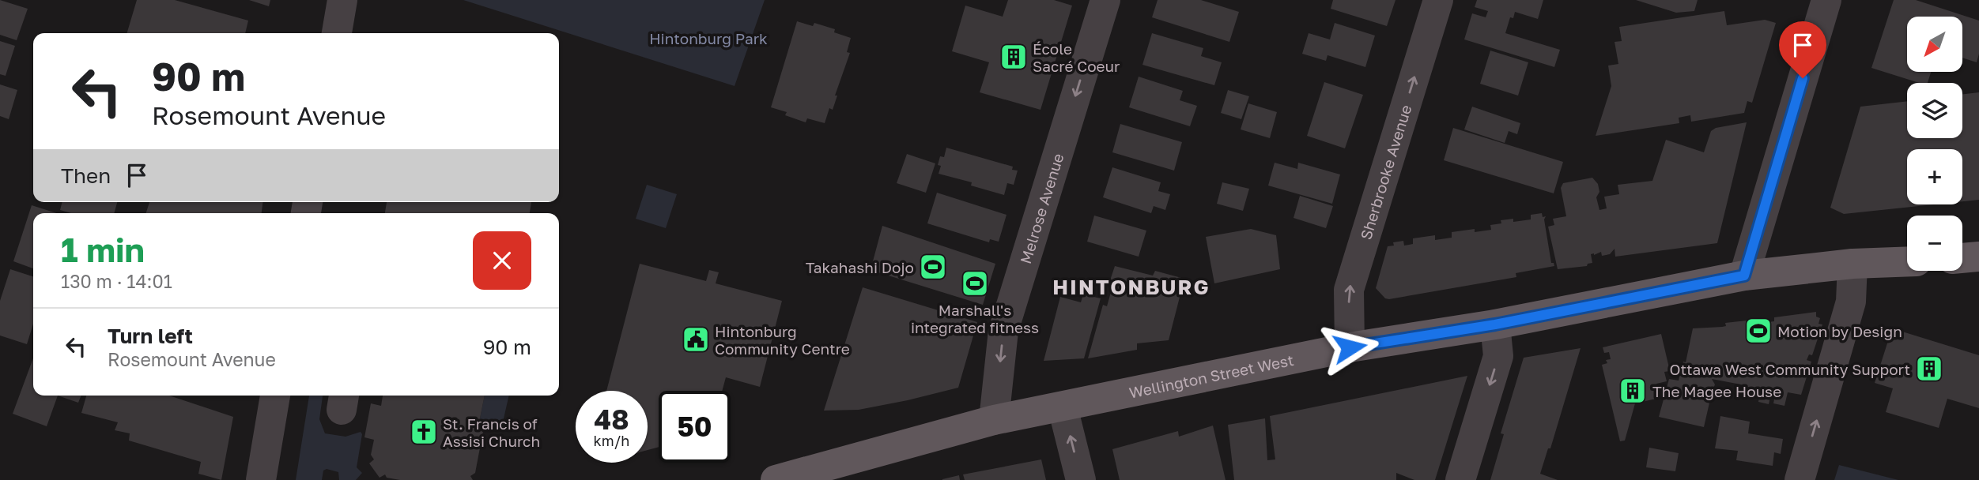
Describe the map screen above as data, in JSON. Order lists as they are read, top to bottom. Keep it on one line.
{"streets":{"main road":["Wellington Street West"],"street":["Sherbrooke Avenue","Melrose Avenue"]},"crossings":[["Sherbrooke Avenue","Wellington Street West"],["Melrose Avenue","Wellington Street West"]],"one_way":["Sherbrooke Avenue","Melrose Avenue"],"districts":["HINTONBURG"],"parks":["Hintonburg Park"],"places":{"building":["École Sacré Coeur","Ottawa West Community Support","The Magee House"],"sports":["Takahashi Dojo","Marshall's integrated fitness","Motion by Design"],"public building":["Hintonburg Community Centre"],"church":["St. Francis of Assisi Church"]},"north":"bottom left","page":{"map_buttons":["+","−"],"turn":["90 m","Rosemount Avenue"],"then":"Then","heading":["1 min","130 m · 14:01"],"list":[{"name":"Turn left","note":"Rosemount Avenue","value":"90 m"}],"speed":"48 km/h","limit":"50"}}
